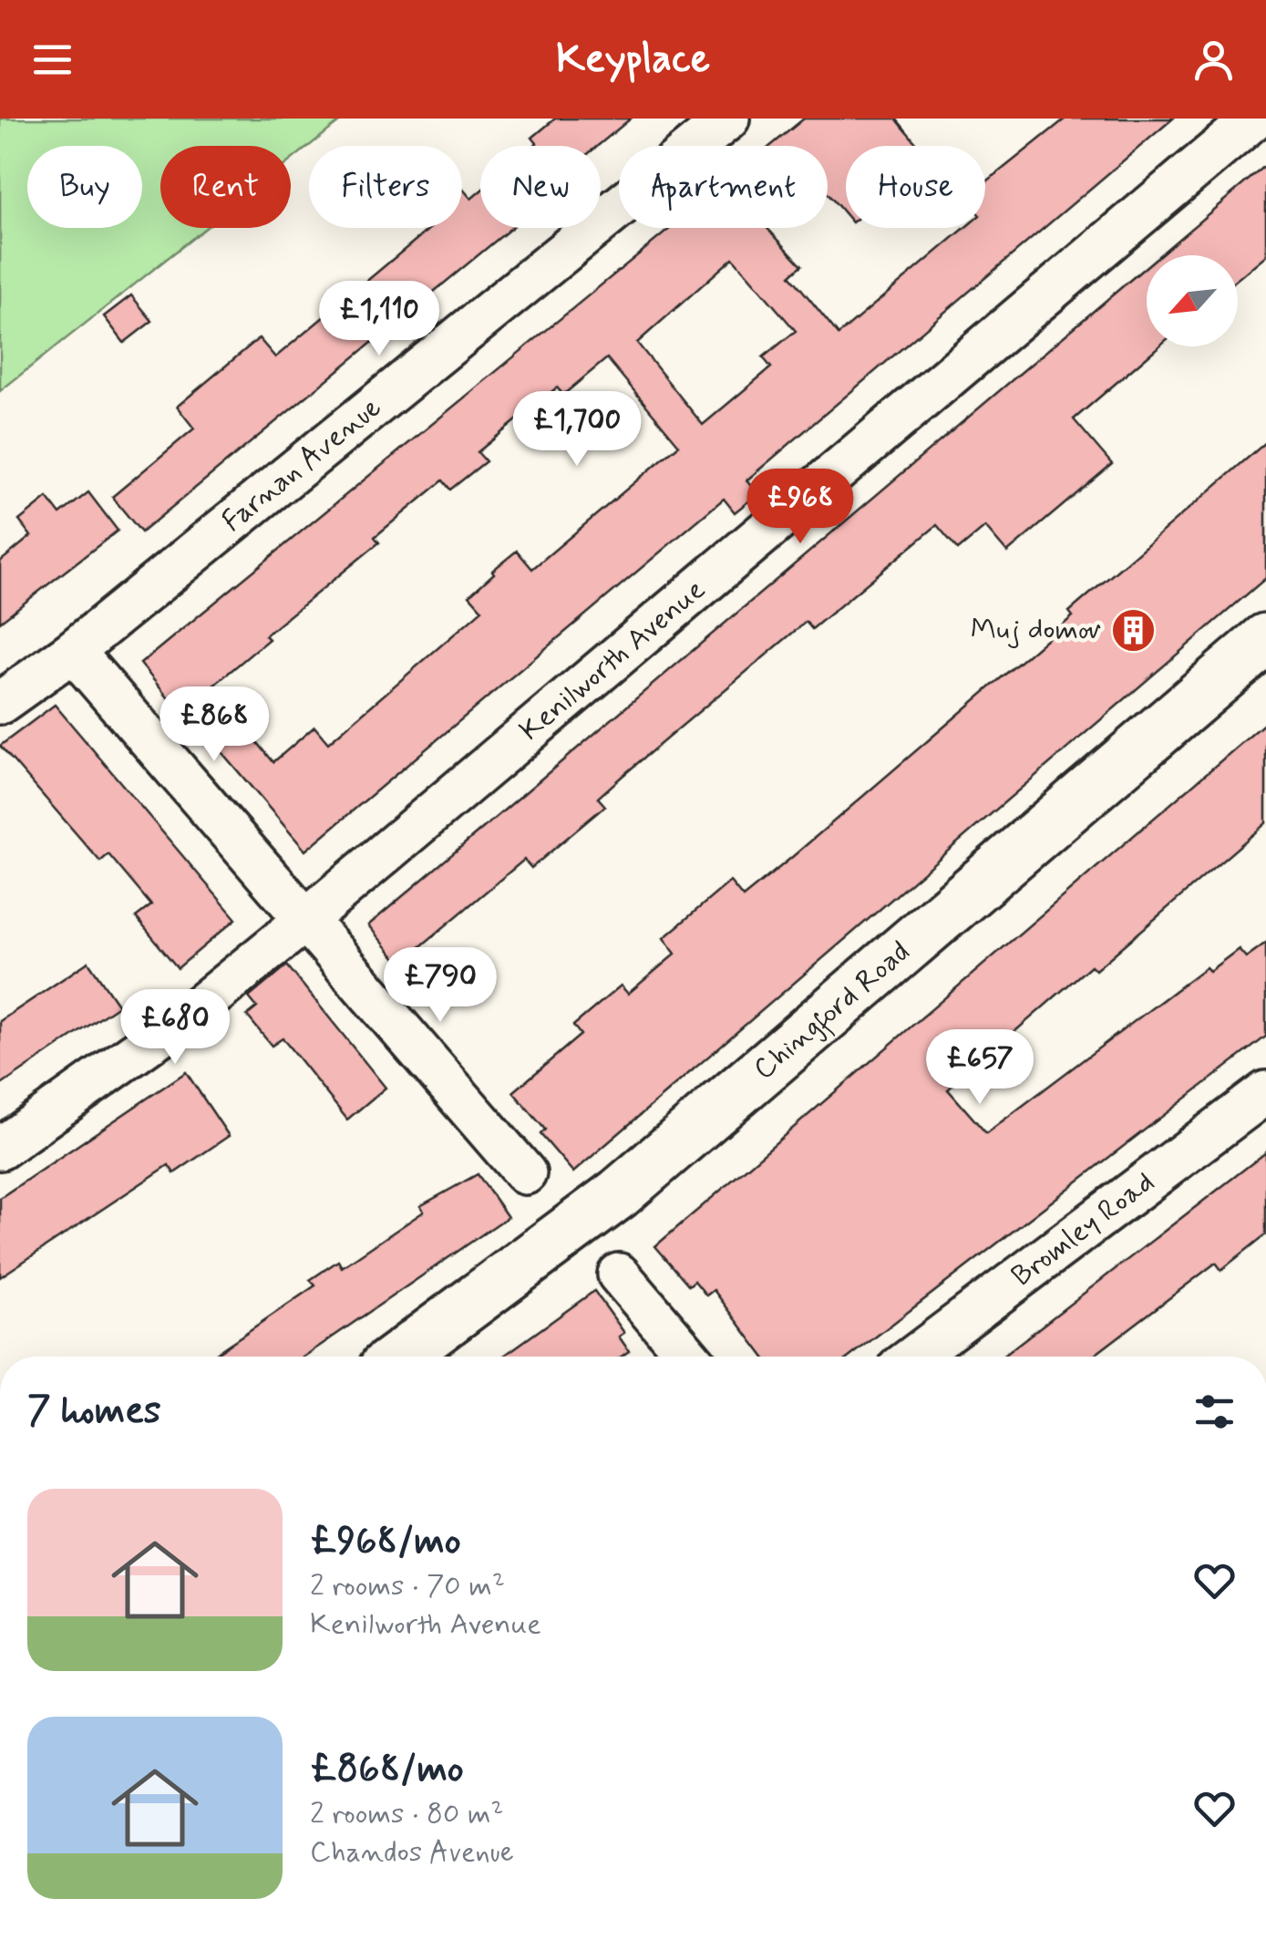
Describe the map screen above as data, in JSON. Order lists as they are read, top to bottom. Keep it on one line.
{"streets":{"main road":["Chingford Road"],"street":["Farnan Avenue","Kenilworth Avenue","Bromley Road"]},"places":{"building":["Muj domov"]},"north":"bottom left","page":{"header":"Keyplace","chip":["Buy","Rent","Filters","New","Apartment","House"],"price":["£1,110","£1,700","£968","£868","£790","£680","£657"],"heading":"7 homes","list":[{"name":"£968/mo","note":"2 rooms · 70 m² · Kenilworth Avenue"},{"name":"£868/mo","note":"2 rooms · 80 m² · Chandos Avenue"}]}}
